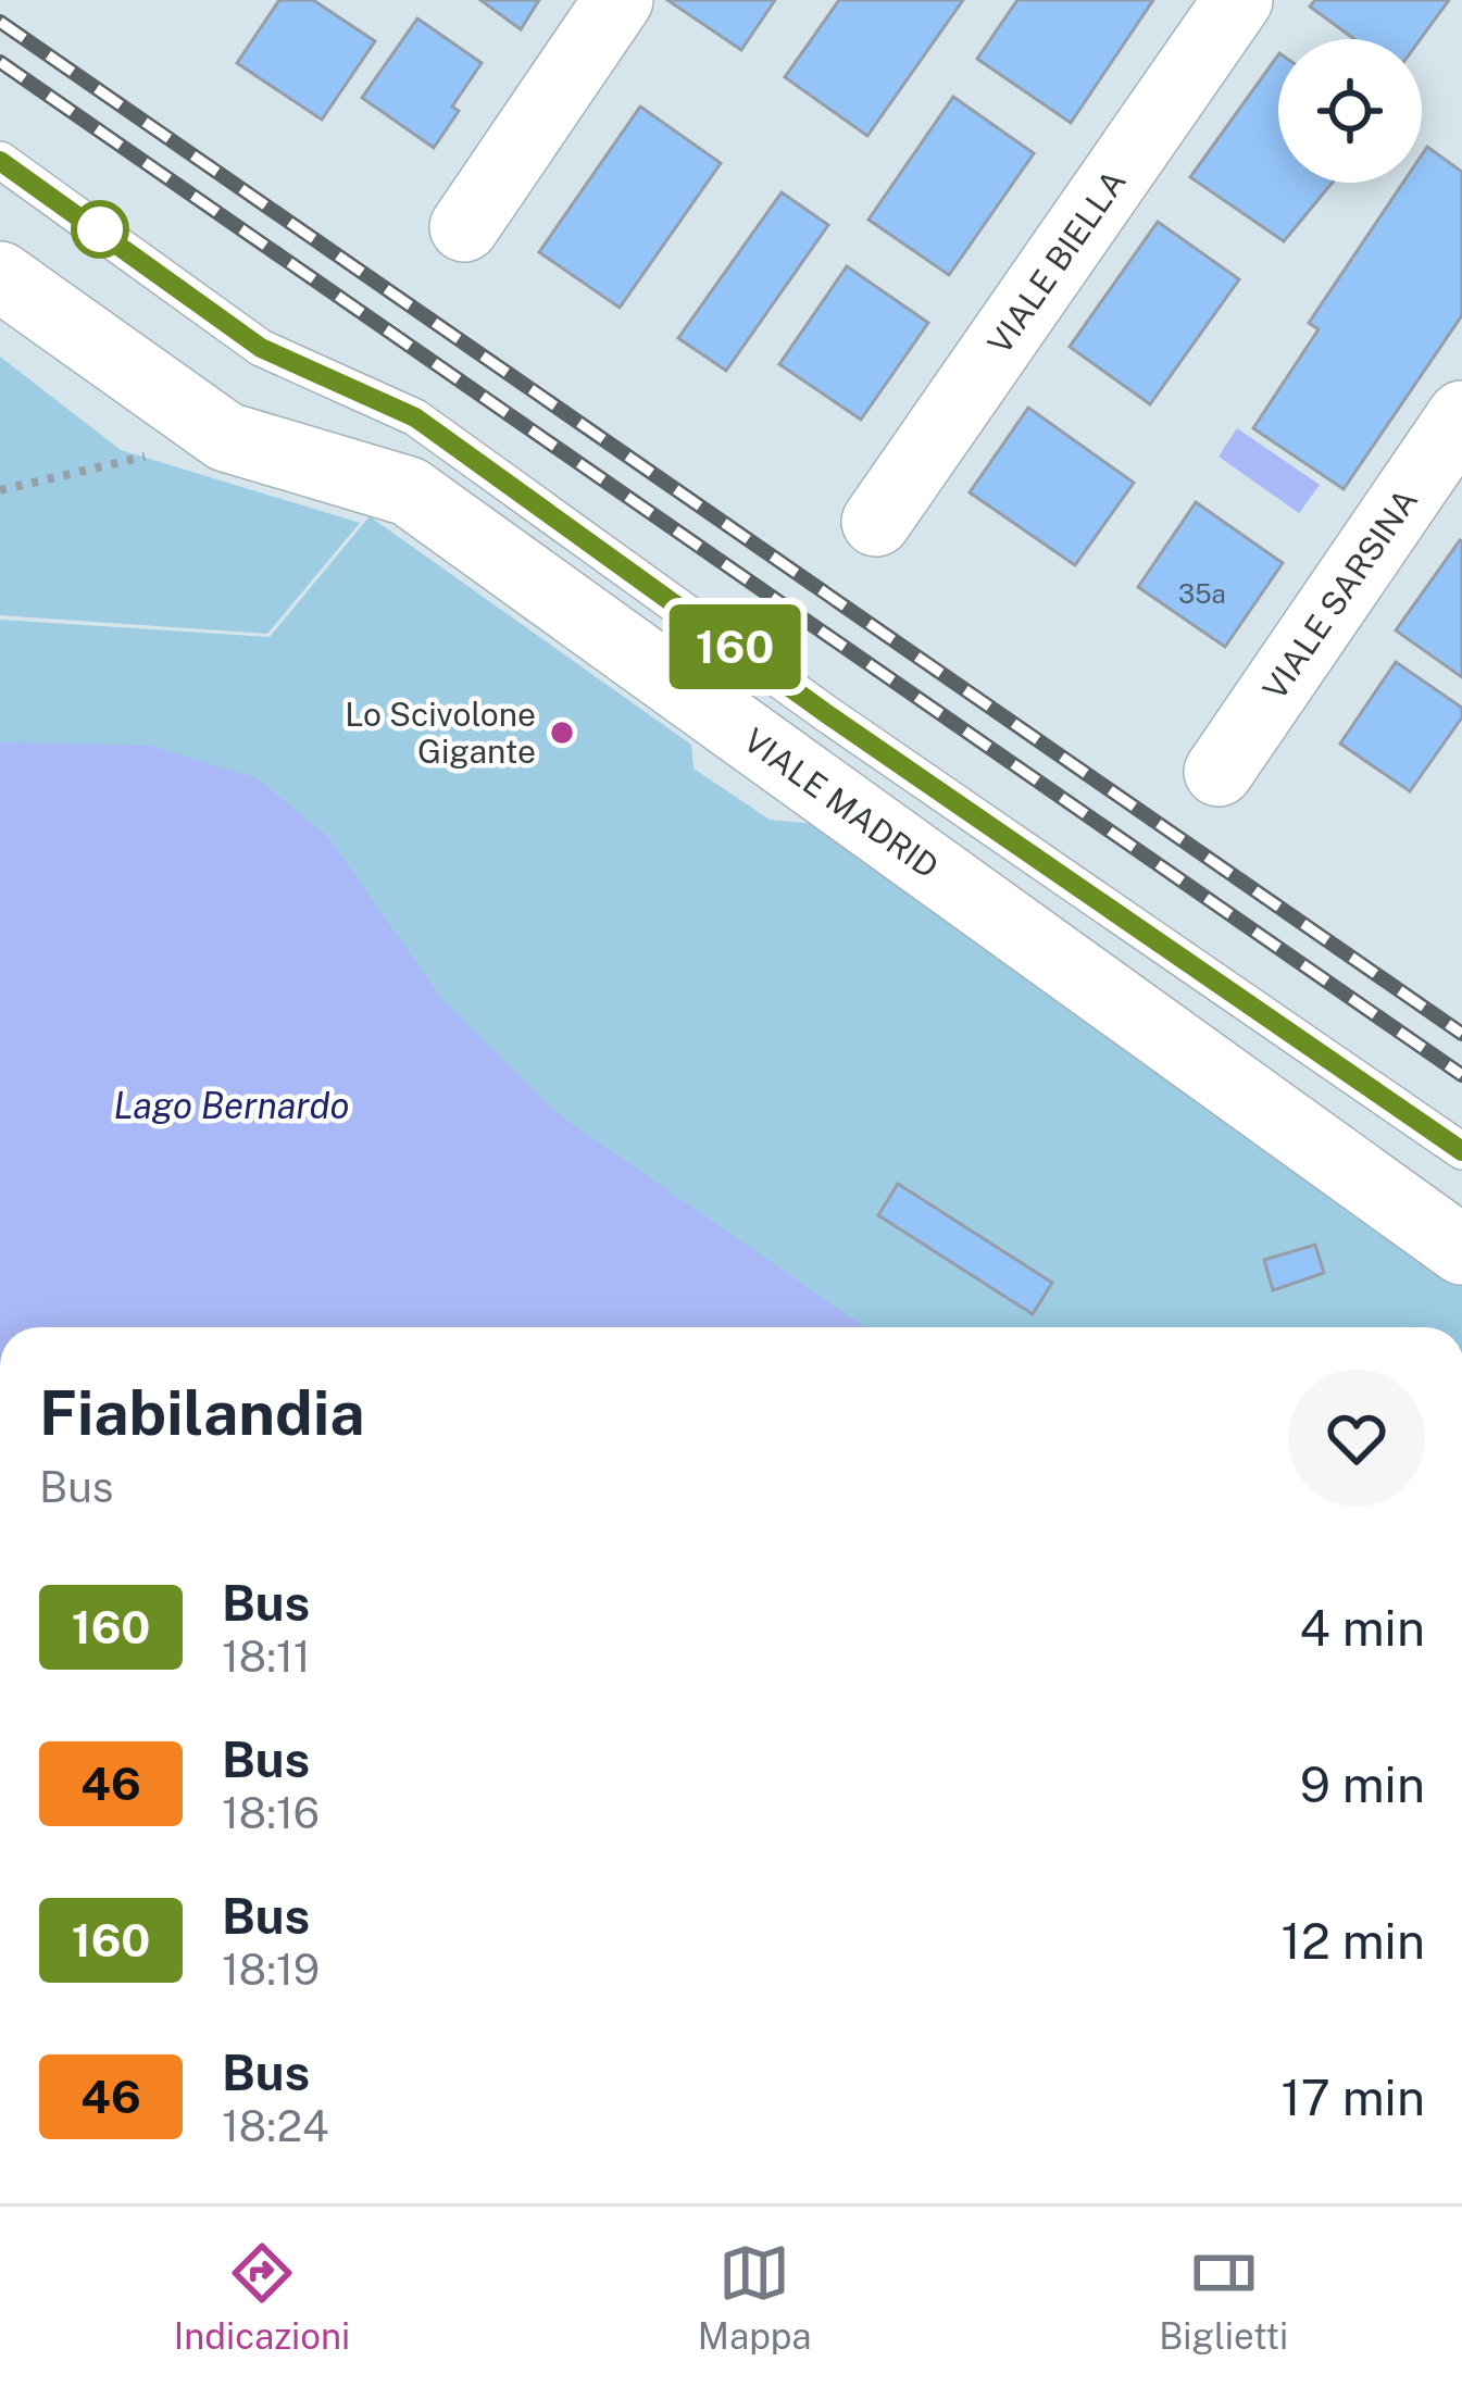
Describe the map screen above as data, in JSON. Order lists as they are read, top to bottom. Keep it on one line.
{"streets":{"street":["VIALE BIELLA","VIALE SARSINA","VIALE MADRID"]},"water":["Lago Bernardo"],"places":["Lo Scivolone Gigante"],"lines":["bus line 160"],"house_numbers":["35a"],"page":{"on_map":"160","heading":["Fiabilandia","Bus"],"list":[{"mark":"160","name":"Bus","note":"18:11","value":"4 min"},{"mark":"46","name":"Bus","note":"18:16","value":"9 min"},{"mark":"160","name":"Bus","note":"18:19","value":"12 min"},{"mark":"46","name":"Bus","note":"18:24","value":"17 min"}],"tabs":["Indicazioni","Mappa","Biglietti"]}}
